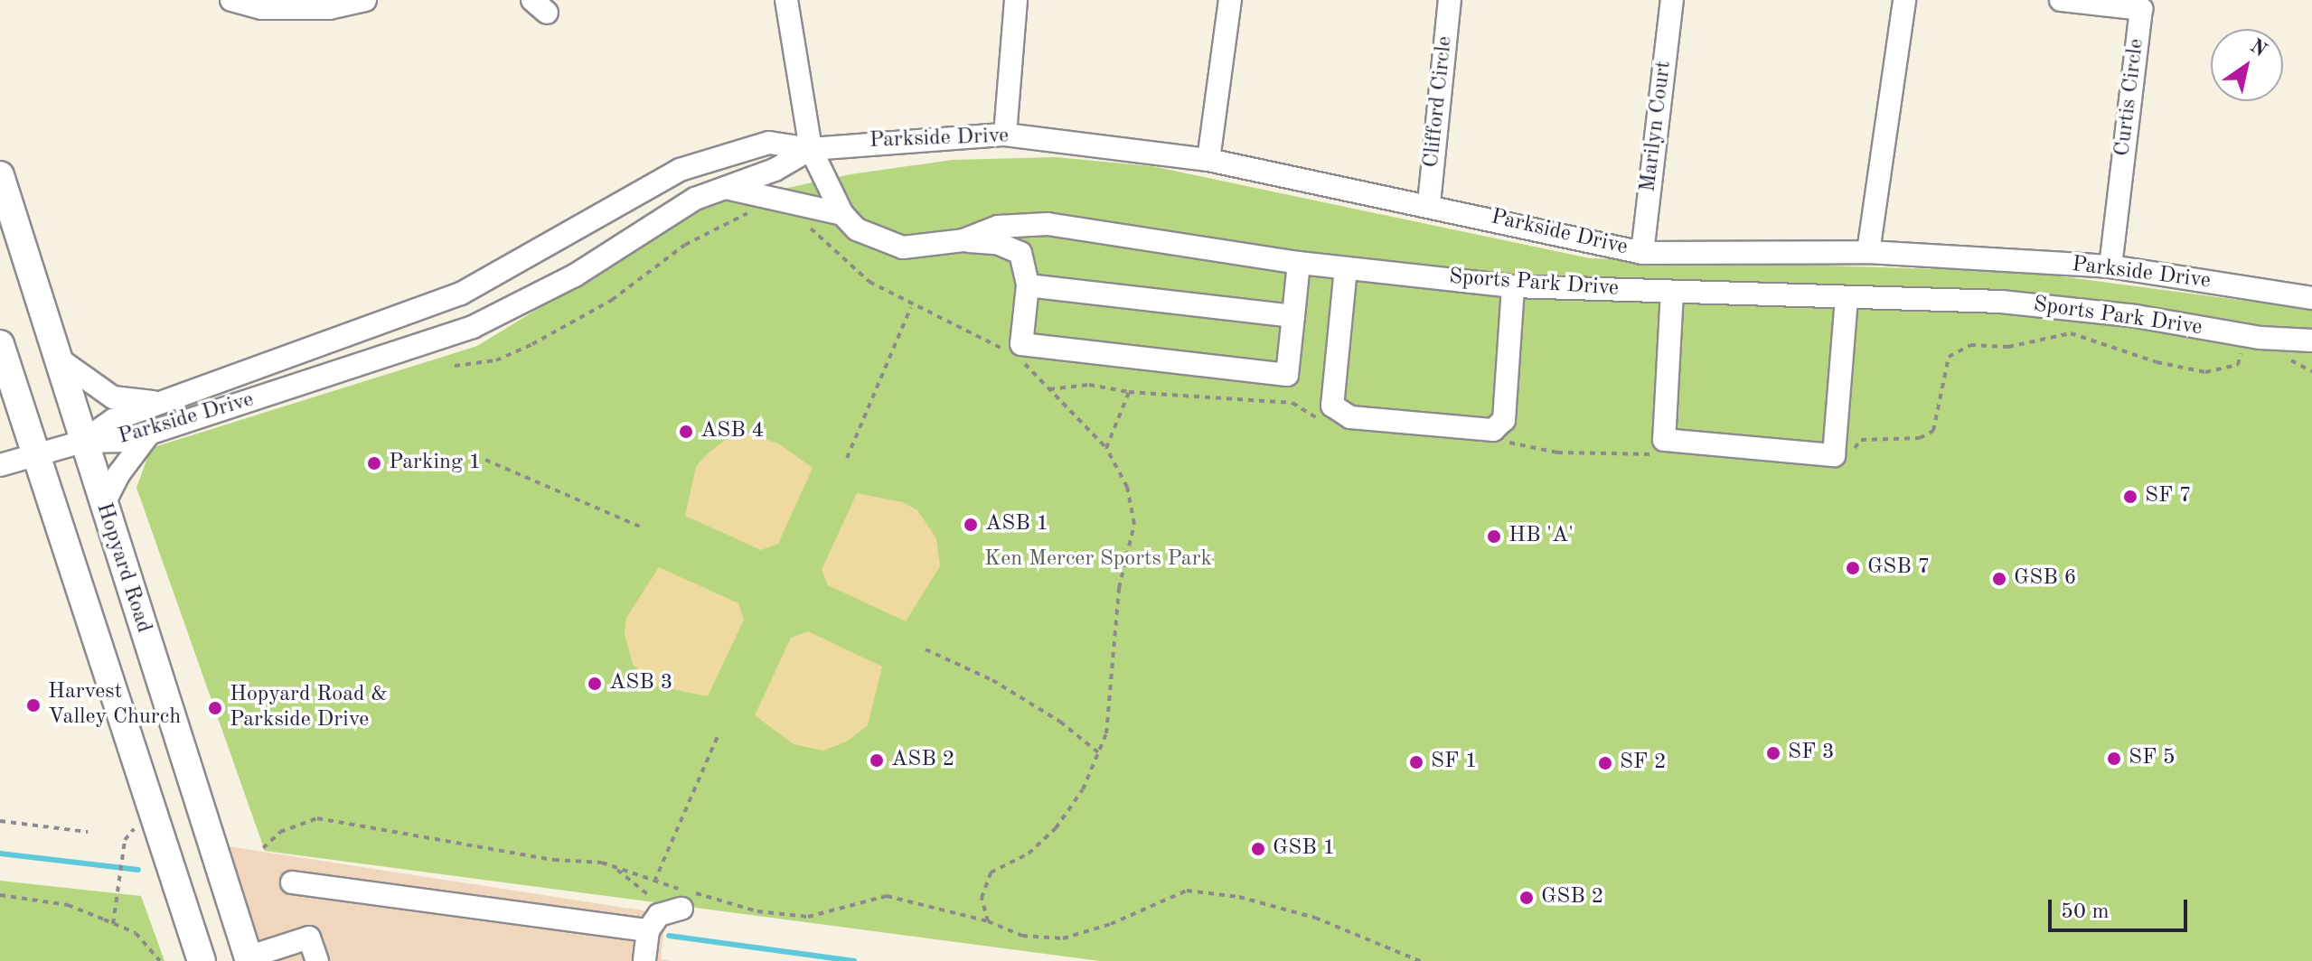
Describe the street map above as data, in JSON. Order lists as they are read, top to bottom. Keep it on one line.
{"streets":{"main road":["Hopyard Road"],"street":["Curtis Circle","Clifford Circle","Marilyn Court","Parkside Drive","Sports Park Drive"]},"crossings":[["Curtis Circle","Parkside Drive"],["Clifford Circle","Parkside Drive"],["Marilyn Court","Parkside Drive"],["Parkside Drive","Sports Park Drive"],["Parkside Drive","Hopyard Road"]],"parks":["Ken Mercer Sports Park"],"places":["ASB 4","Parking 1","SF 7","ASB 1","HB 'A'","GSB 7","GSB 6","ASB 3","Harvest Valley Church","Hopyard Road & Parkside Drive","SF 3","SF 5","ASB 2","SF 1","SF 2","GSB 1","GSB 2"],"scale_bar":"50 m","north":"top right"}
